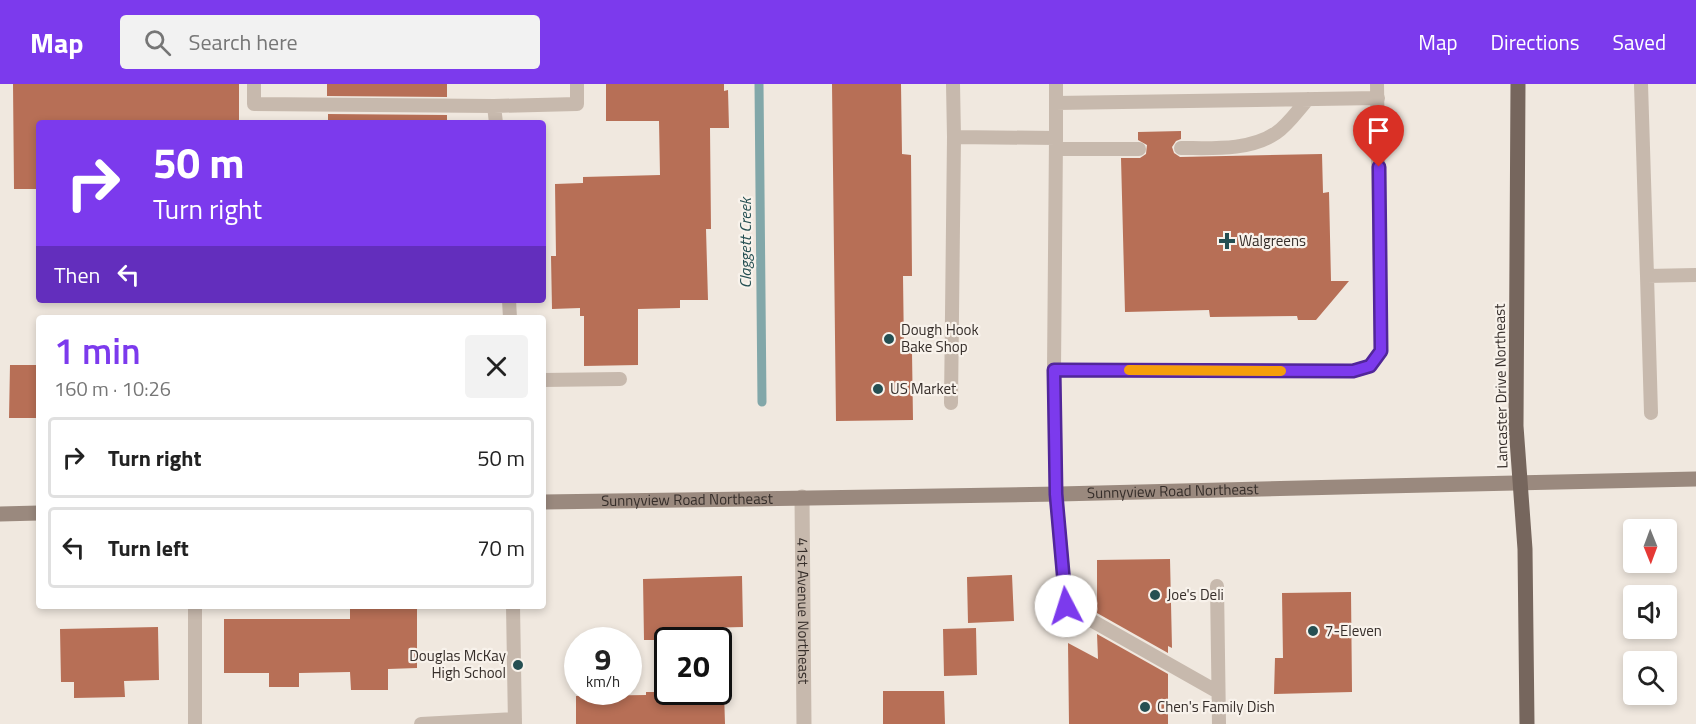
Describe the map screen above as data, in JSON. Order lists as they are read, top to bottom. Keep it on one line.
{"streets":{"main road":["Lancaster Drive Northeast","Sunnyview Road Northeast"],"street":["41st Avenue Northeast"]},"crossings":[["Lancaster Drive Northeast","Sunnyview Road Northeast"],["Sunnyview Road Northeast","41st Avenue Northeast"]],"water":["Claggett Creek"],"places":{"health":["Walgreens"],"other":["Dough Hook Bake Shop","US Market","Joe's Deli","7-Eleven","Douglas McKay High School","Chen's Family Dish"]},"north":"bottom","page":{"header":"Map","search":"Search here","nav":["Map","Directions","Saved"],"turn":["50 m","Turn right"],"then":"Then","heading":["1 min","160 m · 10:26"],"list":[{"name":"Turn right","value":"50 m"},{"name":"Turn left","value":"70 m"}],"speed":"9 km/h","limit":"20"}}
